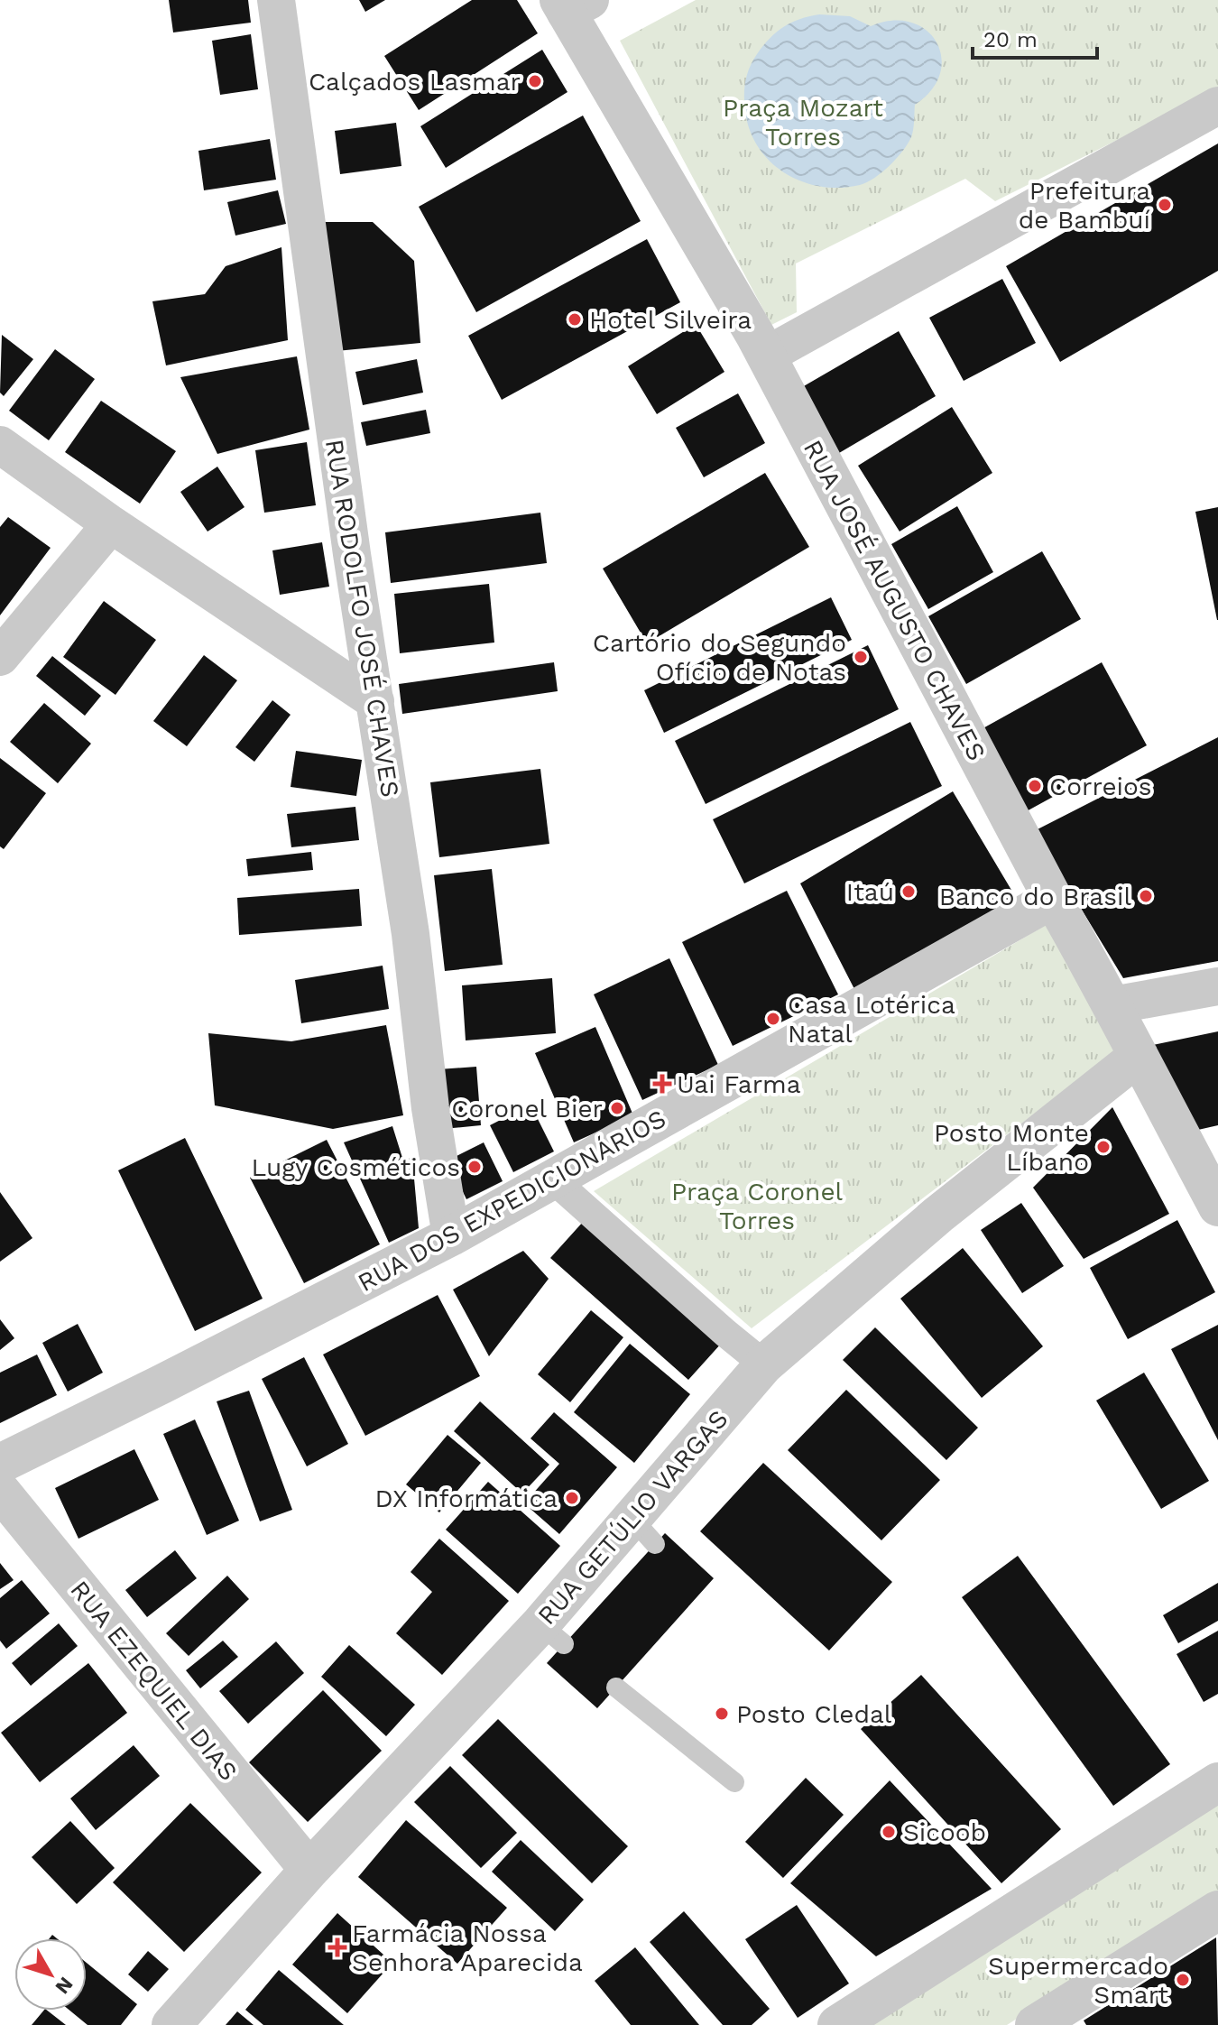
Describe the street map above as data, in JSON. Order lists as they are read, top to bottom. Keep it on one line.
{"streets":{"street":["RUA JOSÉ AUGUSTO CHAVES","RUA RODOLFO JOSÉ CHAVES","RUA DOS EXPEDICIONÁRIOS","RUA GETÚLIO VARGAS","RUA EZEQUIEL DIAS"]},"crossings":[["RUA JOSÉ AUGUSTO CHAVES","RUA DOS EXPEDICIONÁRIOS"],["RUA JOSÉ AUGUSTO CHAVES","RUA GETÚLIO VARGAS"],["RUA RODOLFO JOSÉ CHAVES","RUA DOS EXPEDICIONÁRIOS"],["RUA GETÚLIO VARGAS","RUA EZEQUIEL DIAS"]],"parks":["Praça Mozart Torres","Praça Coronel Torres"],"places":{"other":["Calçados Lasmar","Prefeitura de Bambuí","Hotel Silveira","Cartório do Segundo Ofício de Notas","Correios","Itaú","Banco do Brasil","Casa Lotérica Natal","Coronel Bier","Posto Monte Líbano","Lugy Cosméticos","DX Informática","Posto Cledal","Sicoob","Supermercado Smart"],"health":["Uai Farma","Farmácia Nossa Senhora Aparecida"]},"scale_bar":"20 m","north":"bottom right"}
